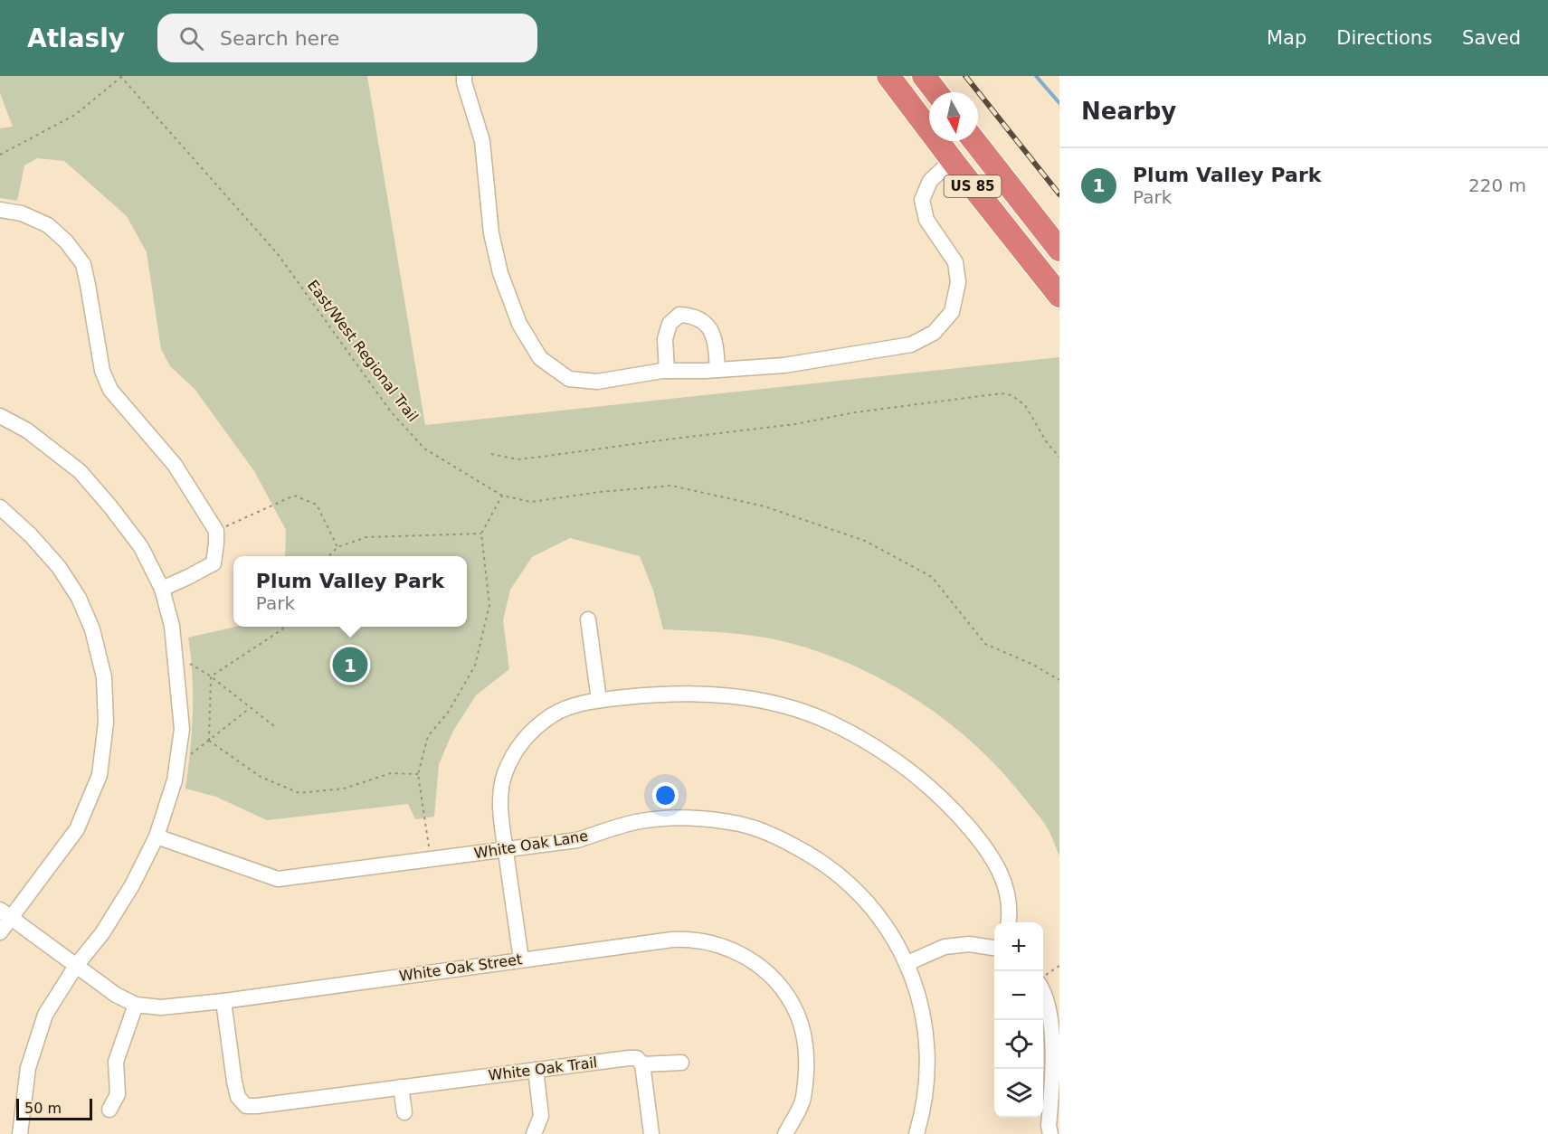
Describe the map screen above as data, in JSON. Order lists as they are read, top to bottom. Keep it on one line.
{"streets":{"highway":["US 85"],"street":["White Oak Lane","White Oak Street","White Oak Trail"],"path":["East/West Regional Trail"]},"crossings":[["White Oak Street","White Oak Trail"]],"scale_bar":"50 m","north":"bottom","page":{"header":"Atlasly","search":"Search here","nav":["Map","Directions","Saved"],"heading":"Nearby","list":[{"mark":"1","name":"Plum Valley Park","note":"Park","value":"220 m"}],"popup":["Plum Valley Park","Park"],"pins":"1","map_buttons":["+","−"],"scale":"50 m"}}
